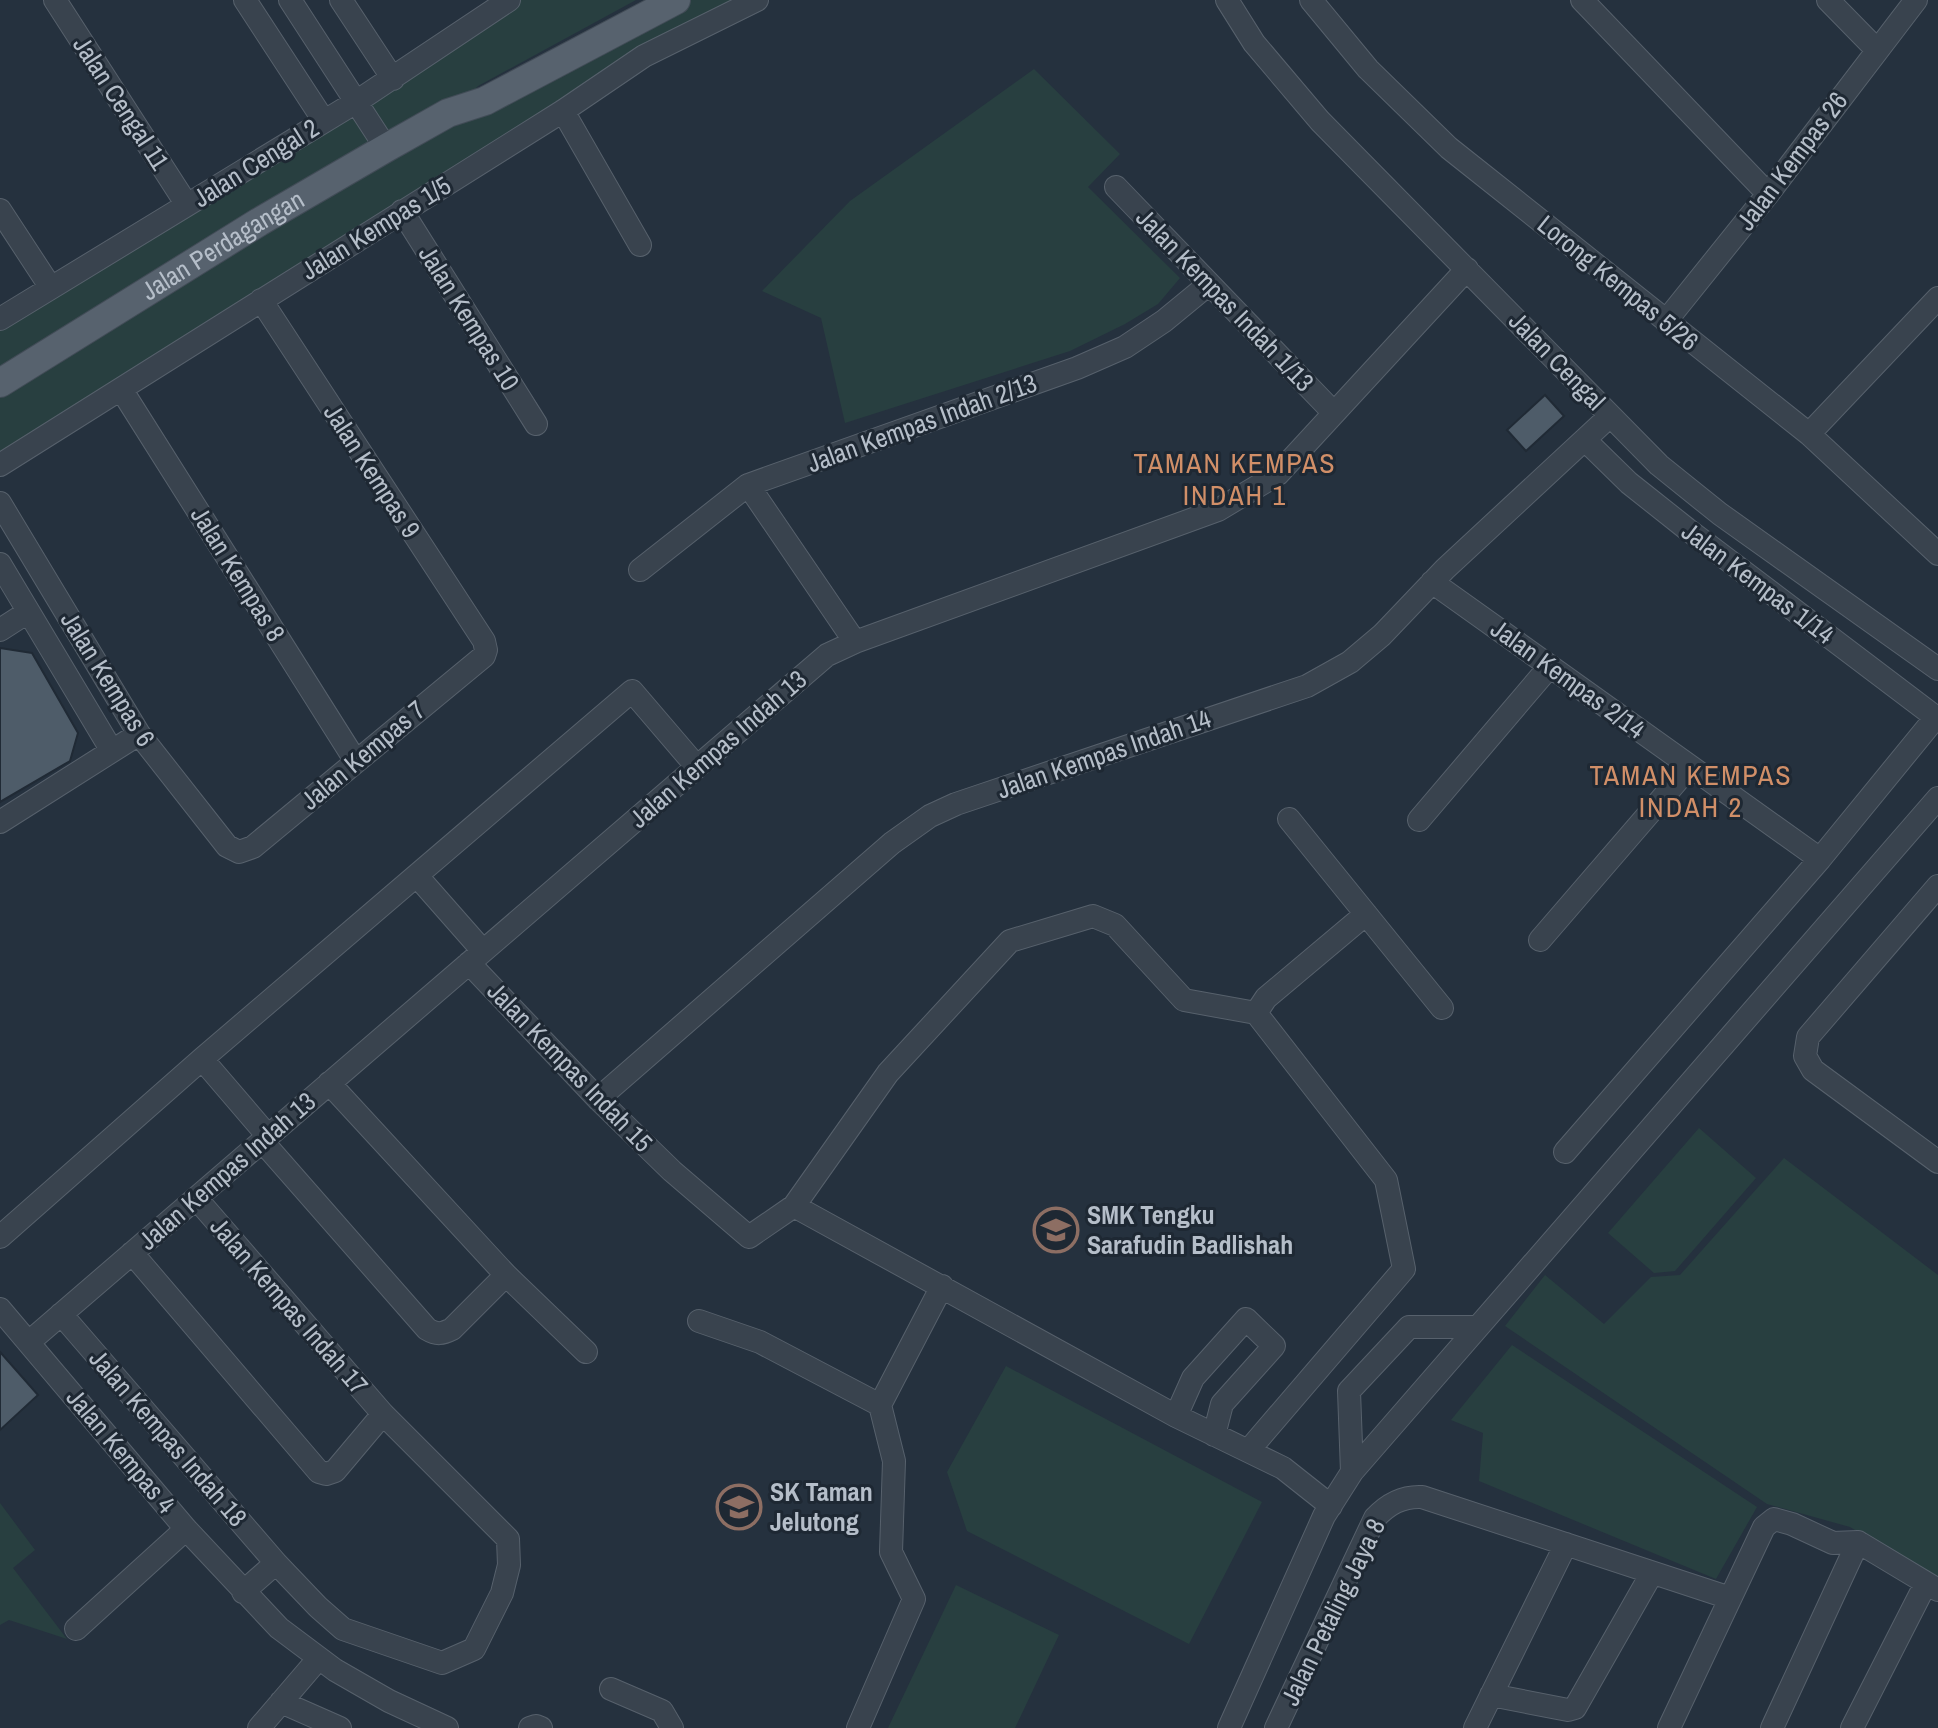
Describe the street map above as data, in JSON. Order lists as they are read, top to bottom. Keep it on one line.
{"streets":{"main road":["Jalan Perdagangan"],"street":["Jalan Cengal 11","Jalan Kempas 26","Jalan Cengal 2","Jalan Kempas 1/5","Lorong Kempas 5/26","Jalan Kempas Indah 1/13","Jalan Kempas 10","Jalan Cengal","Jalan Kempas Indah 2/13","Jalan Kempas 9","Jalan Kempas 8","Jalan Kempas 1/14","Jalan Kempas 6","Jalan Kempas 2/14","Jalan Kempas Indah 13","Jalan Kempas Indah 14","Jalan Kempas 7","Jalan Kempas Indah 15","Jalan Kempas Indah 17","Jalan Kempas Indah 18","Jalan Kempas 4","Jalan Petaling Jaya 8"]},"crossings":[["Jalan Cengal 11","Jalan Cengal 2"],["Jalan Kempas 26","Lorong Kempas 5/26"],["Jalan Kempas 1/5","Jalan Kempas 10"],["Jalan Kempas 1/5","Jalan Kempas 9"],["Jalan Kempas 1/5","Jalan Kempas 8"],["Jalan Kempas Indah 1/13","Jalan Kempas Indah 2/13"],["Jalan Kempas Indah 1/13","Jalan Kempas Indah 13"],["Jalan Cengal","Jalan Kempas Indah 13"],["Jalan Cengal","Jalan Kempas Indah 14"],["Jalan Kempas 9","Jalan Kempas 7"],["Jalan Kempas 8","Jalan Kempas 7"],["Jalan Kempas 1/14","Jalan Kempas Indah 14"],["Jalan Kempas 6","Jalan Kempas 7"],["Jalan Kempas 2/14","Jalan Kempas Indah 14"],["Jalan Kempas Indah 13","Jalan Kempas Indah 15"],["Jalan Kempas Indah 13","Jalan Kempas Indah 17"],["Jalan Kempas Indah 13","Jalan Kempas Indah 18"],["Jalan Kempas Indah 13","Jalan Kempas 4"],["Jalan Kempas Indah 14","Jalan Kempas Indah 15"],["Jalan Kempas Indah 17","Jalan Kempas Indah 18"]],"districts":["TAMAN KEMPAS INDAH 1","TAMAN KEMPAS INDAH 2"],"places":{"school or university":["SMK Tengku Sarafudin Badlishah","SK Taman Jelutong"]}}
